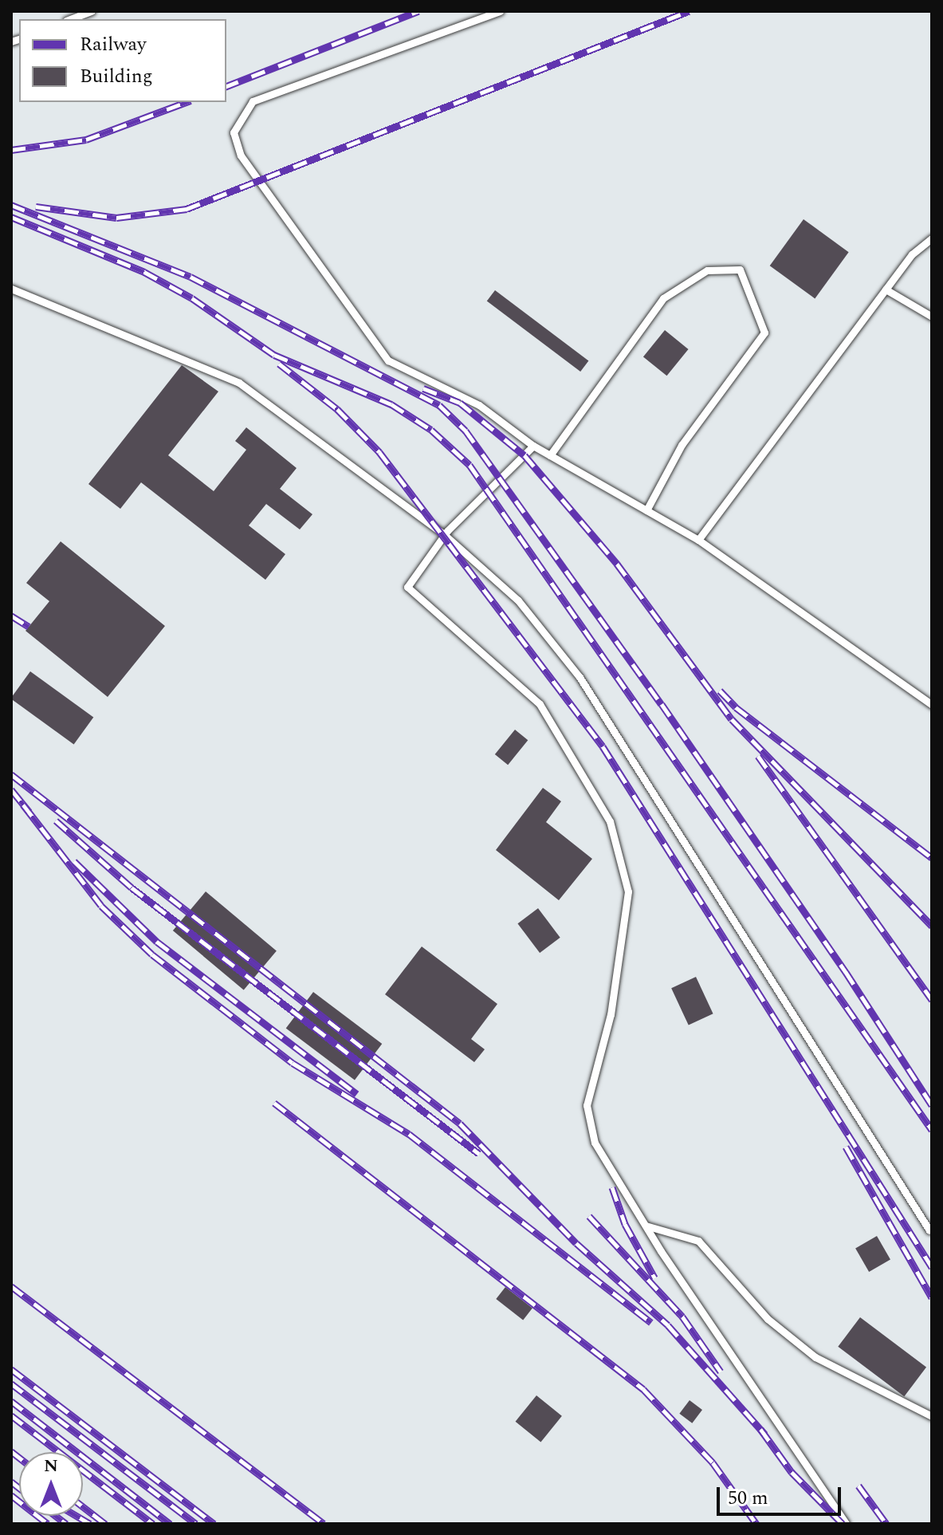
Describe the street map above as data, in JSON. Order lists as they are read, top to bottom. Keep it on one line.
{"legend":["Railway","Building"],"scale_bar":"50 m","north":"top"}
